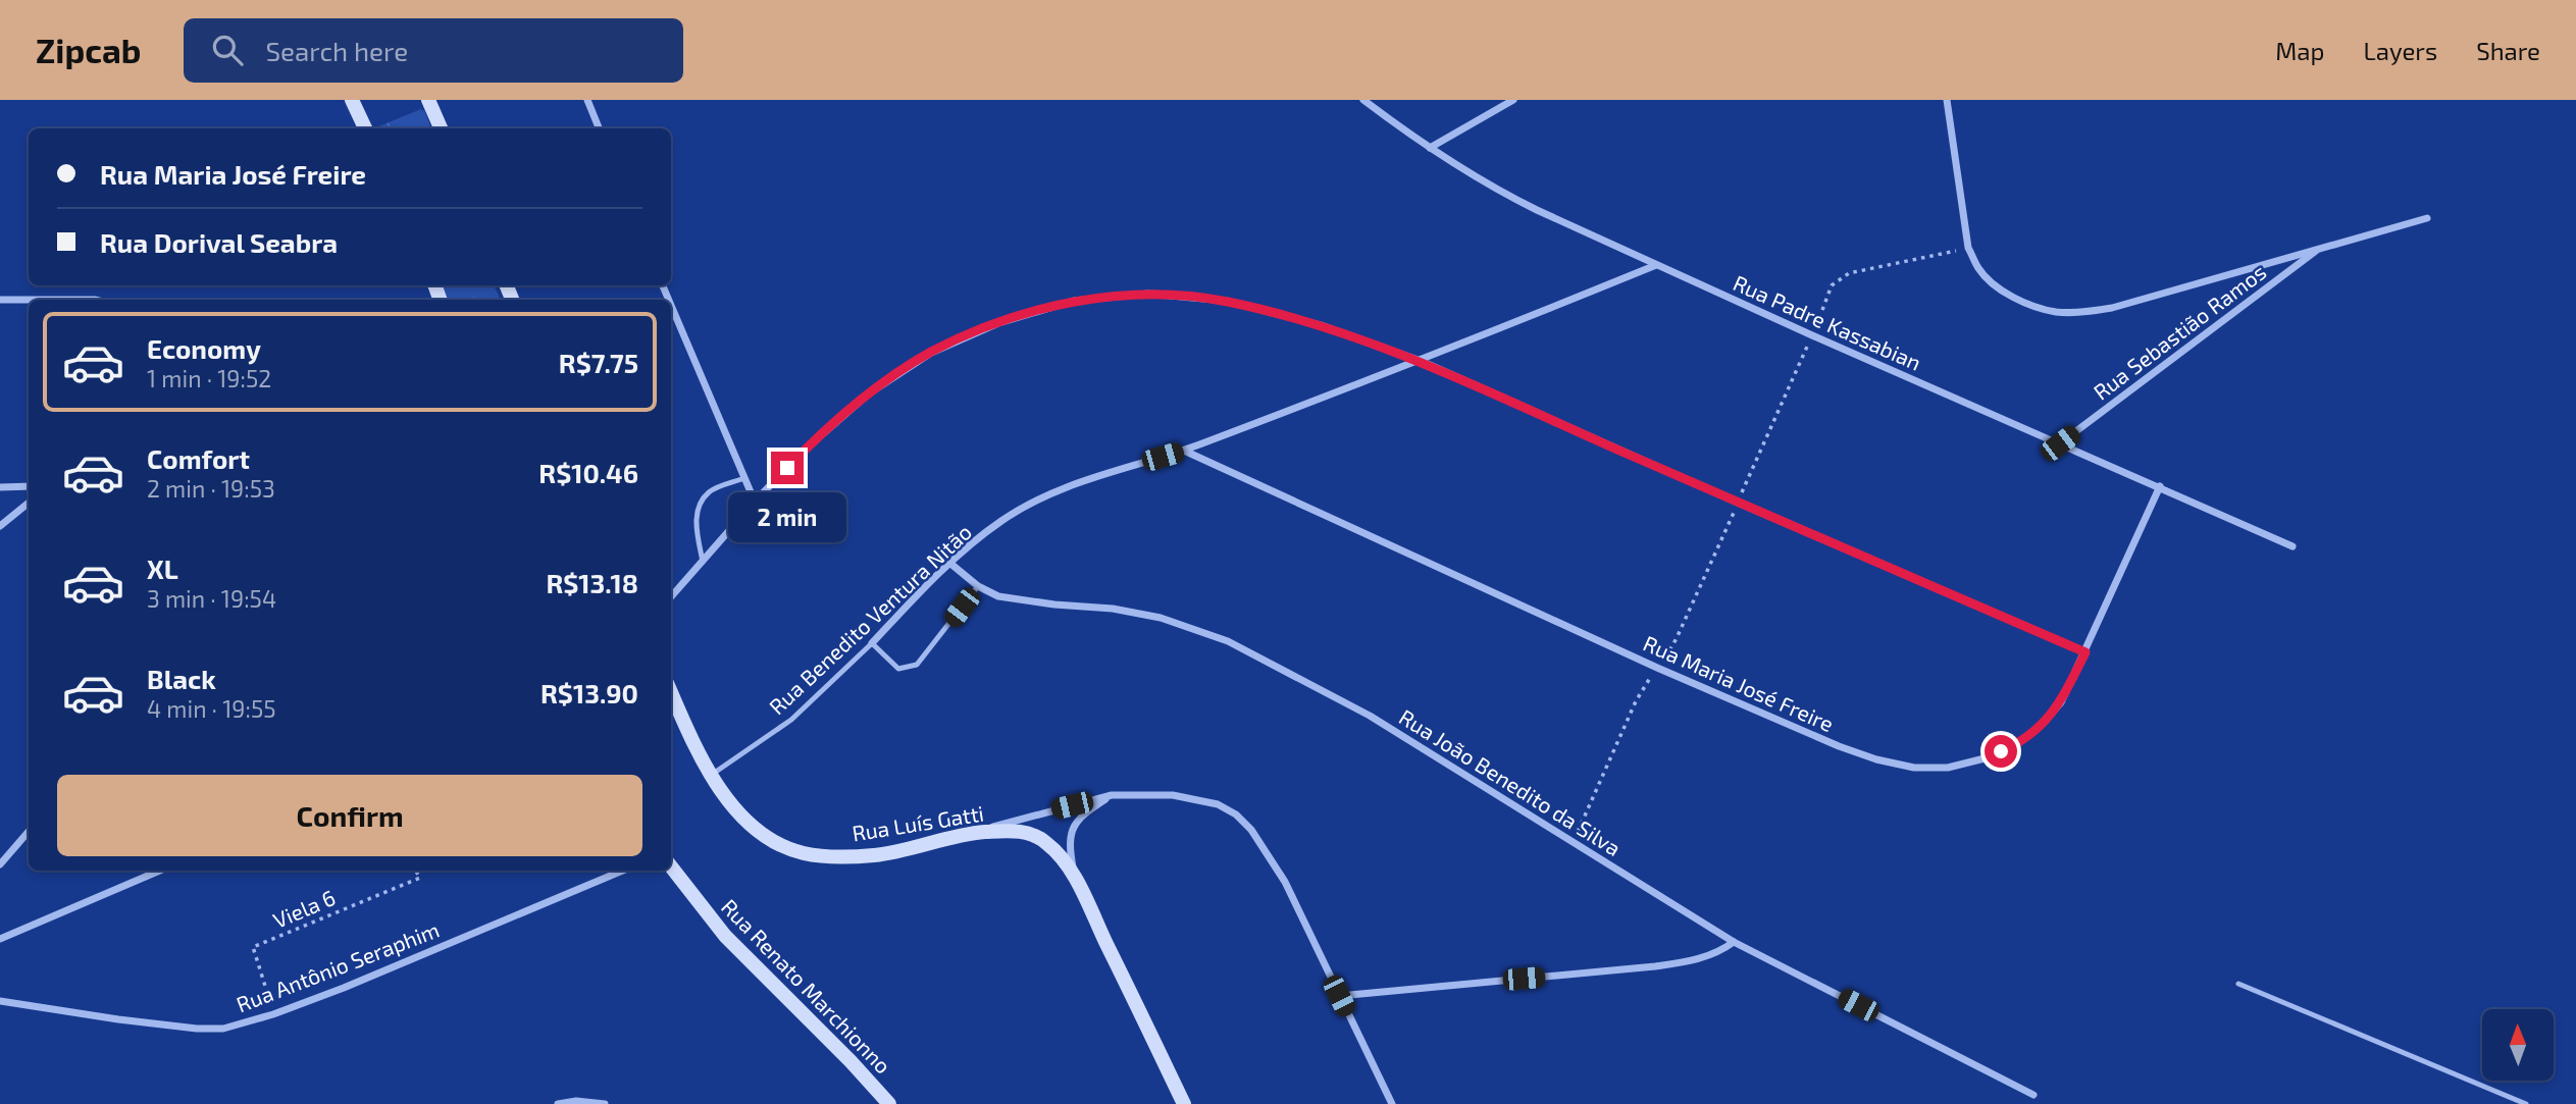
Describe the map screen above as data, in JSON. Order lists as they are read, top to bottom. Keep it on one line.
{"streets":{"street":["Rua Padre Kassabian","Rua Sebastião Ramos","Rua Benedito Ventura Nitão","Rua Maria José Freire","Rua João Benedito da Silva","Rua Luís Gatti","Rua Antônio Seraphim","Rua Renato Marchionno"],"path":["Viela 6"]},"crossings":[["Rua Padre Kassabian","Rua Sebastião Ramos"],["Rua Padre Kassabian","Rua Benedito Ventura Nitão"],["Rua Padre Kassabian","Rua Maria José Freire"],["Rua Benedito Ventura Nitão","Rua Maria José Freire"],["Rua Benedito Ventura Nitão","Rua João Benedito da Silva"],["Rua Benedito Ventura Nitão","Rua Luís Gatti"],["Viela 6","Rua Antônio Seraphim"]],"north":"top","page":{"header":"Zipcab","search":"Search here","nav":["Map","Layers","Share"],"banner":["Rua Maria José Freire","Rua Dorival Seabra"],"list":[{"name":"Economy","note":"1 min · 19:52","value":"R$7.75"},{"name":"Comfort","note":"2 min · 19:53","value":"R$10.46"},{"name":"XL","note":"3 min · 19:54","value":"R$13.18"},{"name":"Black","note":"4 min · 19:55","value":"R$13.90"}],"bubble":"2 min","buttons":"Confirm"}}
